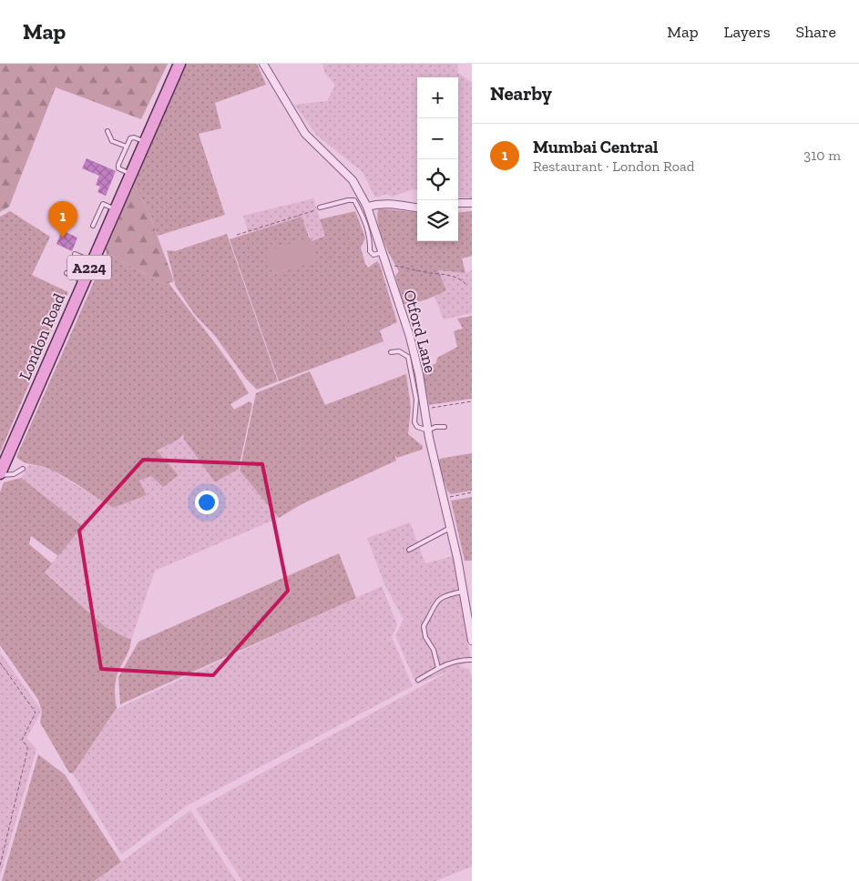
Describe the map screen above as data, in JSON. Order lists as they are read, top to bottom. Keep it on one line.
{"streets":{"main road":["A224","London Road"],"street":["Otford Lane"]},"page":{"header":"Map","nav":["Map","Layers","Share"],"heading":"Nearby","map_buttons":["+","−"],"list":[{"mark":"1","name":"Mumbai Central","note":"Restaurant · London Road","value":"310 m"}],"pins":"1"}}
